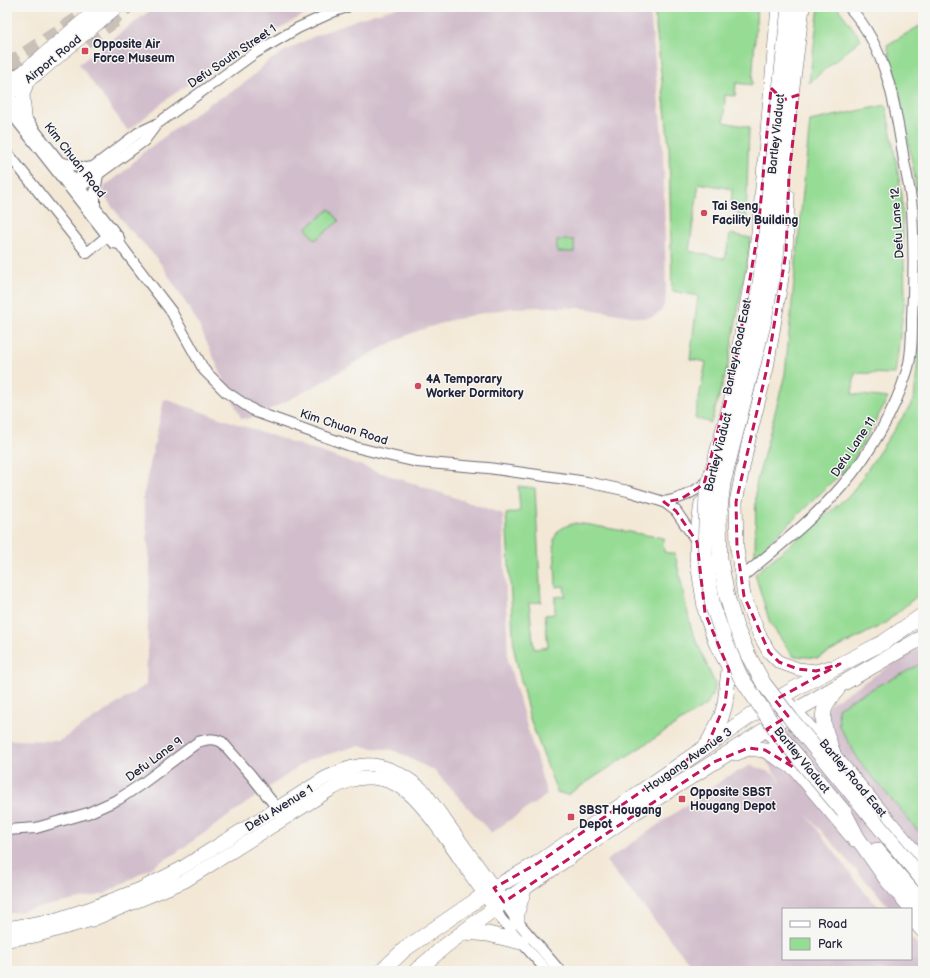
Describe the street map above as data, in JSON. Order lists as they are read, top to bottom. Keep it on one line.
{"streets":{"highway":["Bartley Viaduct","Hougang Avenue 3"],"main road":["Airport Road","Bartley Road East","Defu Avenue 1"],"street":["Defu South Street 1","Kim Chuan Road","Defu Lane 12","Defu Lane 11","Defu Lane 9"]},"crossings":[["Defu South Street 1","Kim Chuan Road"],["Airport Road","Kim Chuan Road"],["Defu Lane 12","Defu Lane 11"],["Bartley Road East","Hougang Avenue 3"],["Defu Lane 9","Defu Avenue 1"],["Hougang Avenue 3","Defu Avenue 1"]],"places":{"transit":["Opposite Air Force Museum","Opposite SBST Hougang Depot","SBST Hougang Depot"],"other":["Tai Seng Facility Building","4A Temporary Worker Dormitory"]},"legend":["Road","Park"]}
